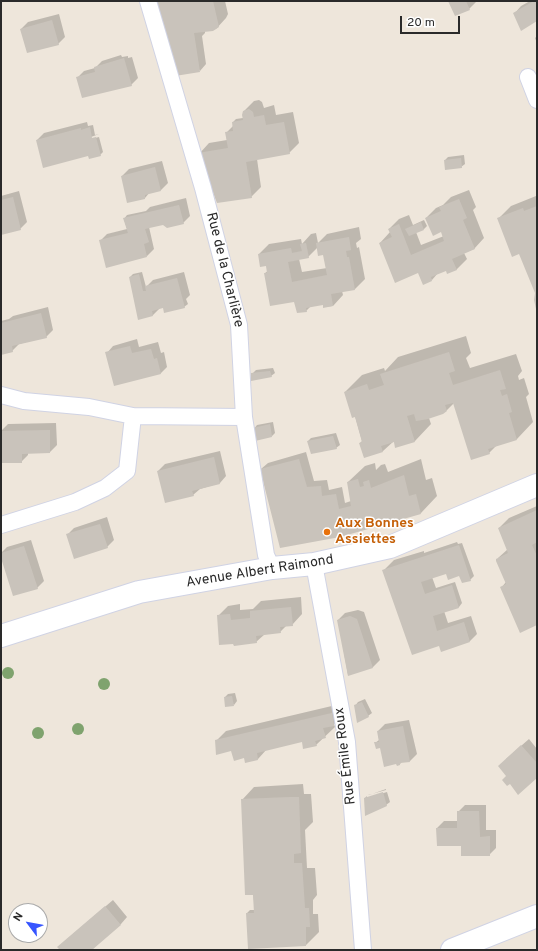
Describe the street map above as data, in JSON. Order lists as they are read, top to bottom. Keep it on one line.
{"streets":{"street":["Rue de la Charlière","Avenue Albert Raimond","Rue Émile Roux"]},"crossings":[["Rue de la Charlière","Avenue Albert Raimond"],["Avenue Albert Raimond","Rue Émile Roux"]],"places":["Aux Bonnes Assiettes"],"scale_bar":"20 m","north":"top left"}
